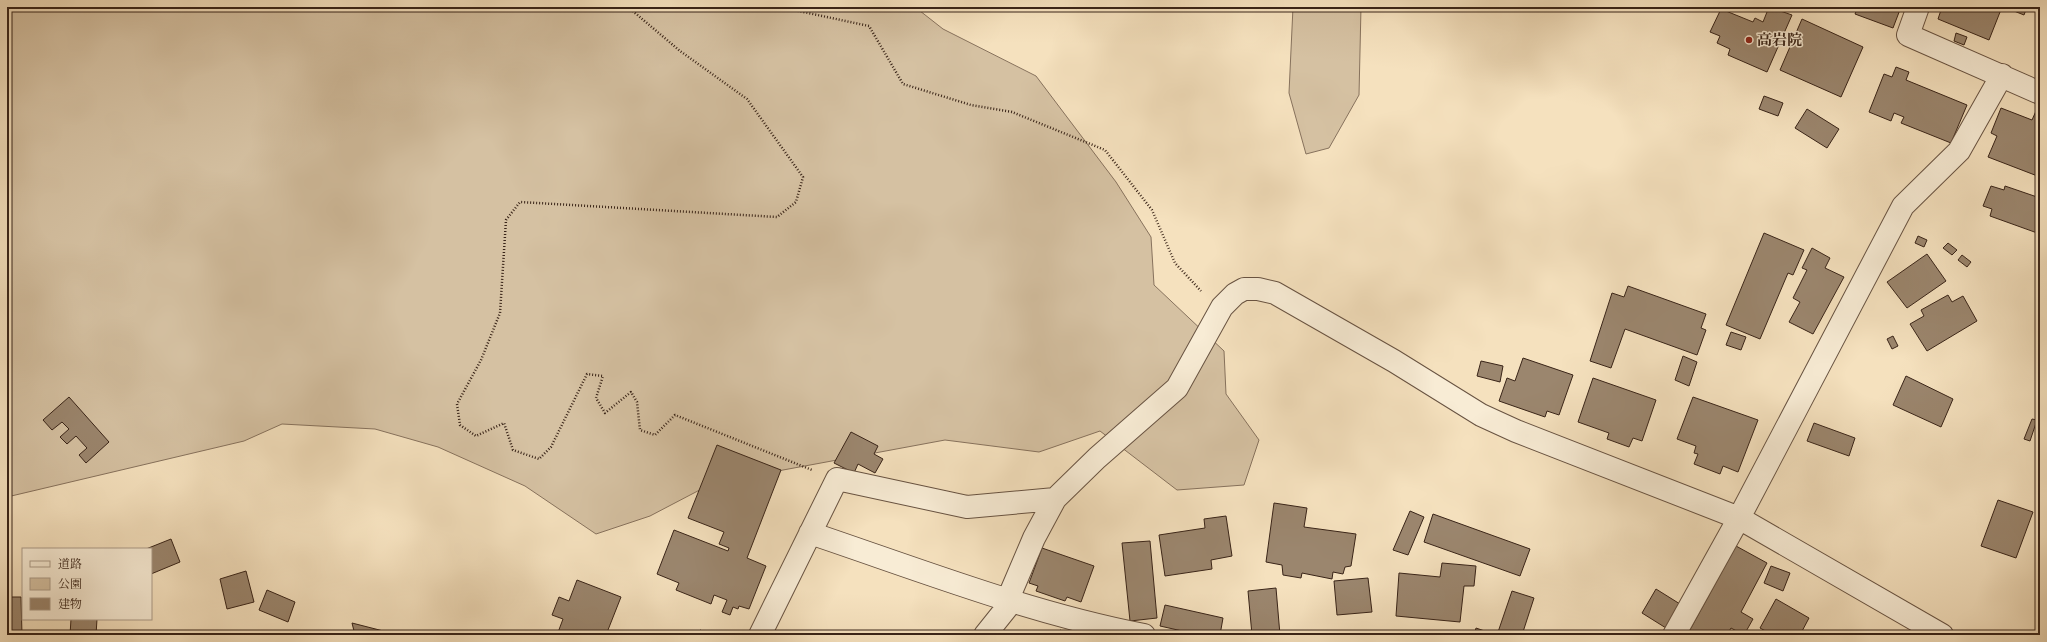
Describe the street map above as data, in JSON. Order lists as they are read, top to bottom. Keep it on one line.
{"places":["高岩院"],"legend":["道路","公園","建物"]}
